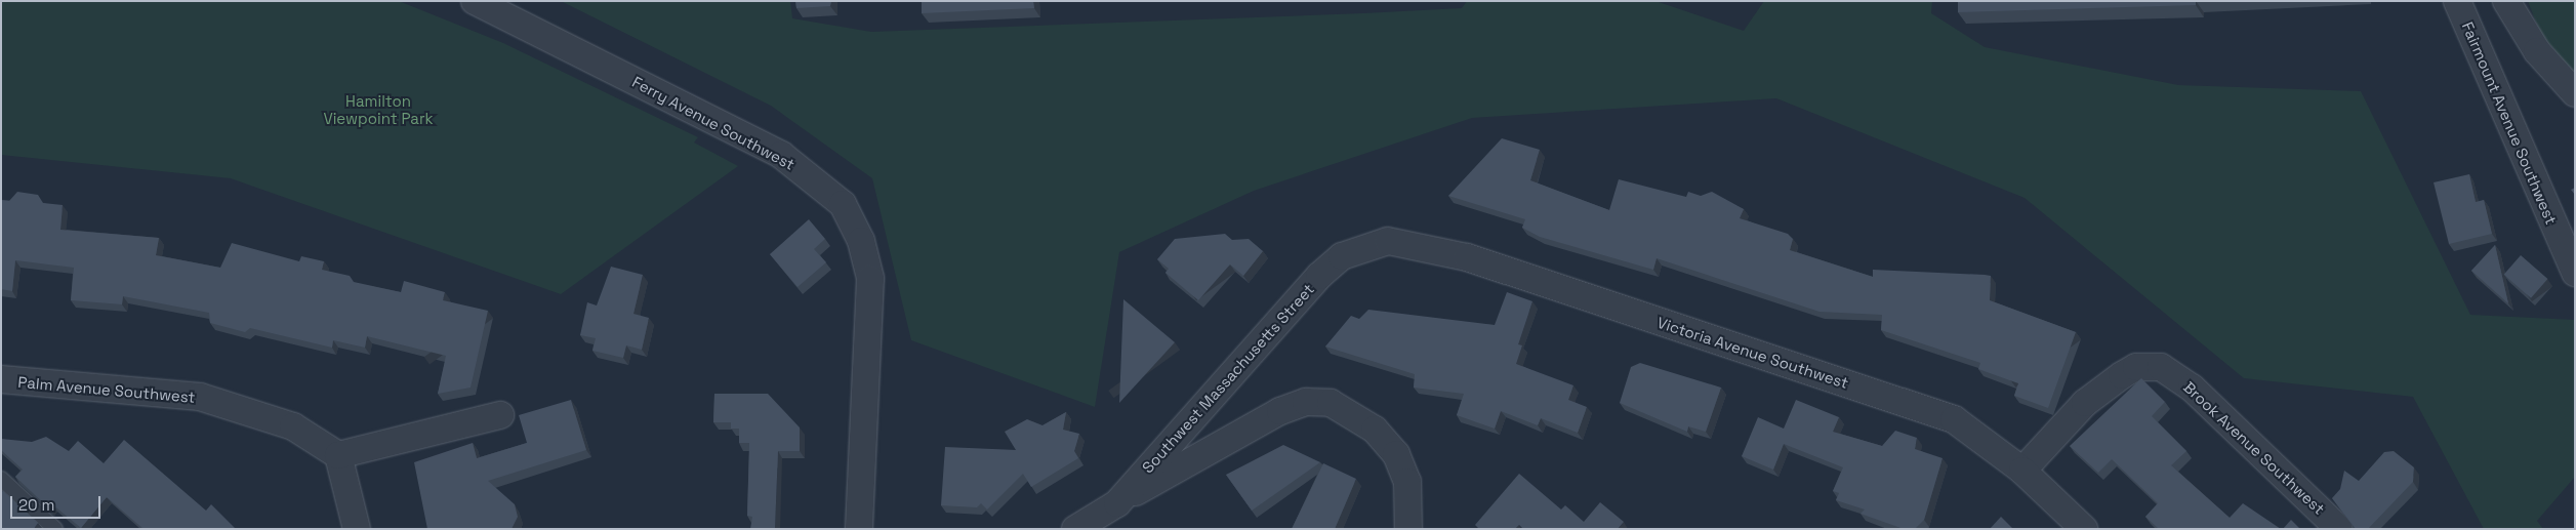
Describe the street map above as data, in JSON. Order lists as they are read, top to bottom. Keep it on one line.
{"streets":{"street":["Ferry Avenue Southwest","Fairmount Avenue Southwest","Victoria Avenue Southwest","Southwest Massachusetts Street","Palm Avenue Southwest","Brook Avenue Southwest"]},"crossings":[["Victoria Avenue Southwest","Southwest Massachusetts Street"],["Victoria Avenue Southwest","Brook Avenue Southwest"]],"parks":["Hamilton Viewpoint Park"],"scale_bar":"20 m"}
